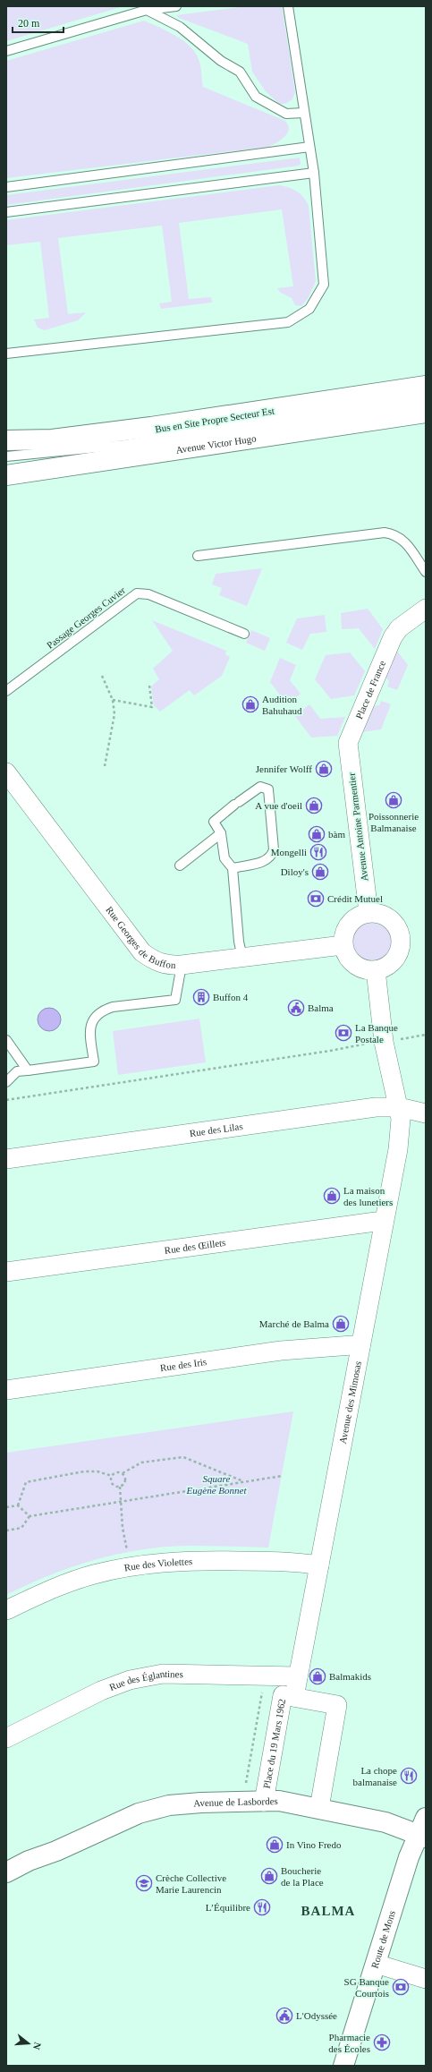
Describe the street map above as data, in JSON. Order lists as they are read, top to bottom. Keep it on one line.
{"streets":{"street":["Avenue Victor Hugo","Place de France","Avenue Antoine Parmentier","Rue Georges de Buffon","Rue des Lilas","Rue des Œillets","Rue des Iris","Avenue des Mimosas","Rue des Violettes","Rue des Églantines","Place du 19 Mars 1962","Avenue de Lasbordes","Route de Mons"],"lane":["Bus en Site Propre Secteur Est","Passage Georges Cuvier"]},"crossings":[["Place de France","Avenue Antoine Parmentier"],["Avenue Antoine Parmentier","Rue Georges de Buffon"],["Rue des Lilas","Avenue des Mimosas"],["Rue des Œillets","Avenue des Mimosas"],["Rue des Iris","Avenue des Mimosas"],["Avenue des Mimosas","Rue des Violettes"],["Avenue des Mimosas","Rue des Églantines"],["Avenue des Mimosas","Place du 19 Mars 1962"],["Place du 19 Mars 1962","Avenue de Lasbordes"],["Avenue de Lasbordes","Route de Mons"]],"districts":["BALMA"],"parks":["Square Eugène Bonnet"],"places":{"shop":["Audition Bahuhaud","Jennifer Wolff","Poissonnerie Balmanaise","A vue d'oeil","bàm","Diloy's","La maison des lunetiers","Marché de Balma","Balmakids","In Vino Fredo","Boucherie de la Place"],"restaurant":["Mongelli","La chope balmanaise","L’Équilibre"],"bank":["Crédit Mutuel","La Banque Postale","SG Banque Courtois"],"building":["Buffon 4"],"public building":["Balma","L'Odyssée"],"school or university":["Crèche Collective Marie Laurencin"],"pharmacy":["Pharmacie des Écoles"]},"scale_bar":"20 m","north":"right"}
